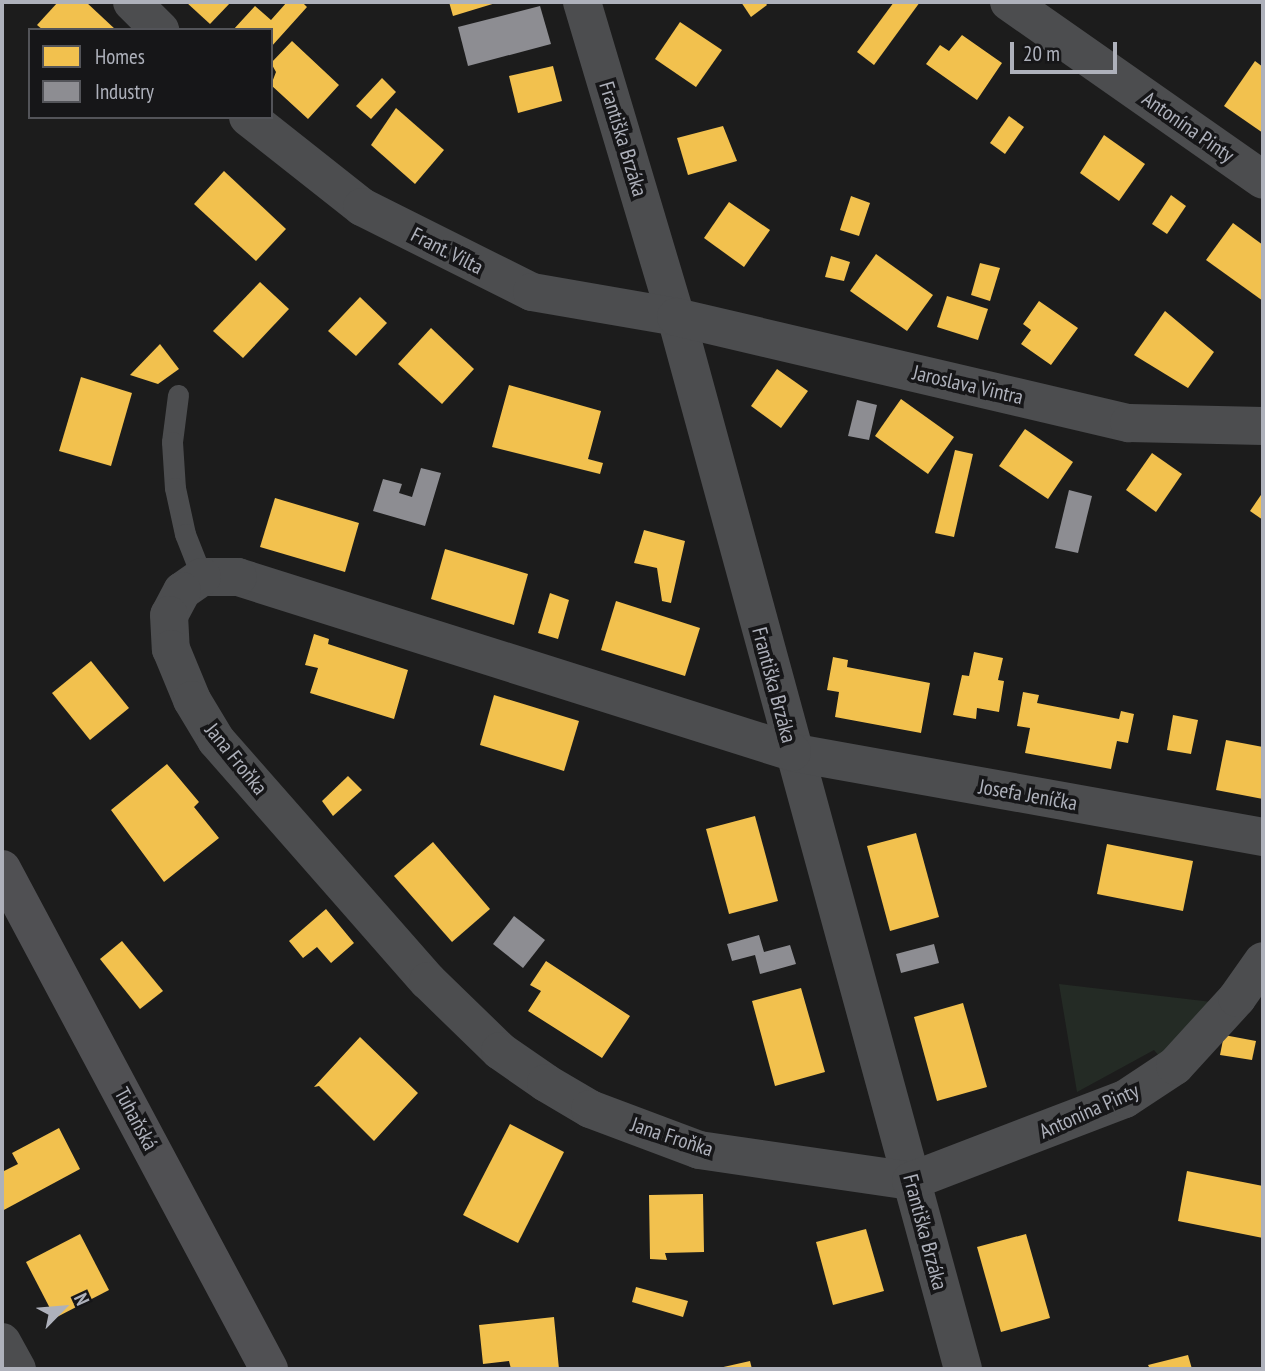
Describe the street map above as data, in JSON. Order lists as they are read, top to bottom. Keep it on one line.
{"streets":{"street":["Antonína Pinty","Františka Brzáka","Frant. Vilta","Jaroslava Vintra","Jana Froňka","Josefa Jeníčka","Tuhaňská"]},"crossings":[["Antonína Pinty","Františka Brzáka"],["Antonína Pinty","Jana Froňka"],["Františka Brzáka","Frant. Vilta"],["Františka Brzáka","Jaroslava Vintra"],["Františka Brzáka","Jana Froňka"],["Františka Brzáka","Josefa Jeníčka"],["Frant. Vilta","Jaroslava Vintra"]],"legend":["Homes","Industry"],"scale_bar":"20 m","north":"top right"}
